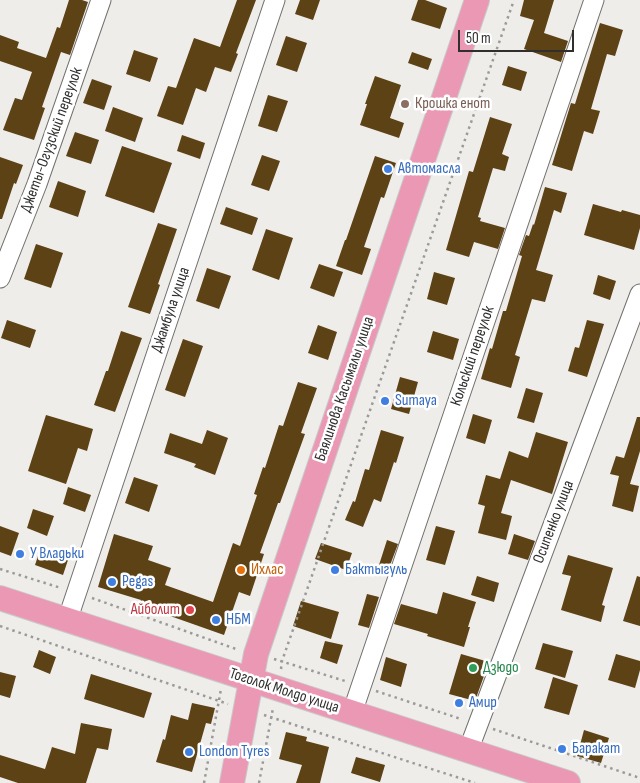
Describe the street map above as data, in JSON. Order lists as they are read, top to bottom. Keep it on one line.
{"streets":{"main road":["Баялинова Касымалы улица","Тоголок Молдо улица"],"street":["Джеты-Огузский переулок","Джамбула улица","Кольский переулок","Осипенко улица"]},"crossings":[["Джамбула улица","Тоголок Молдо улица"],["Кольский переулок","Тоголок Молдо улица"],["Баялинова Касымалы улица","Тоголок Молдо улица"],["Осипенко улица","Тоголок Молдо улица"]],"places":["Крошка енот","Автомасла","Sumaya","У Владьки","Ихлас","Бактыгуль","Pegas","Айболит","НБМ","Дзюдо","Амир","Баракат","London Tyres"],"scale_bar":"50 m"}
